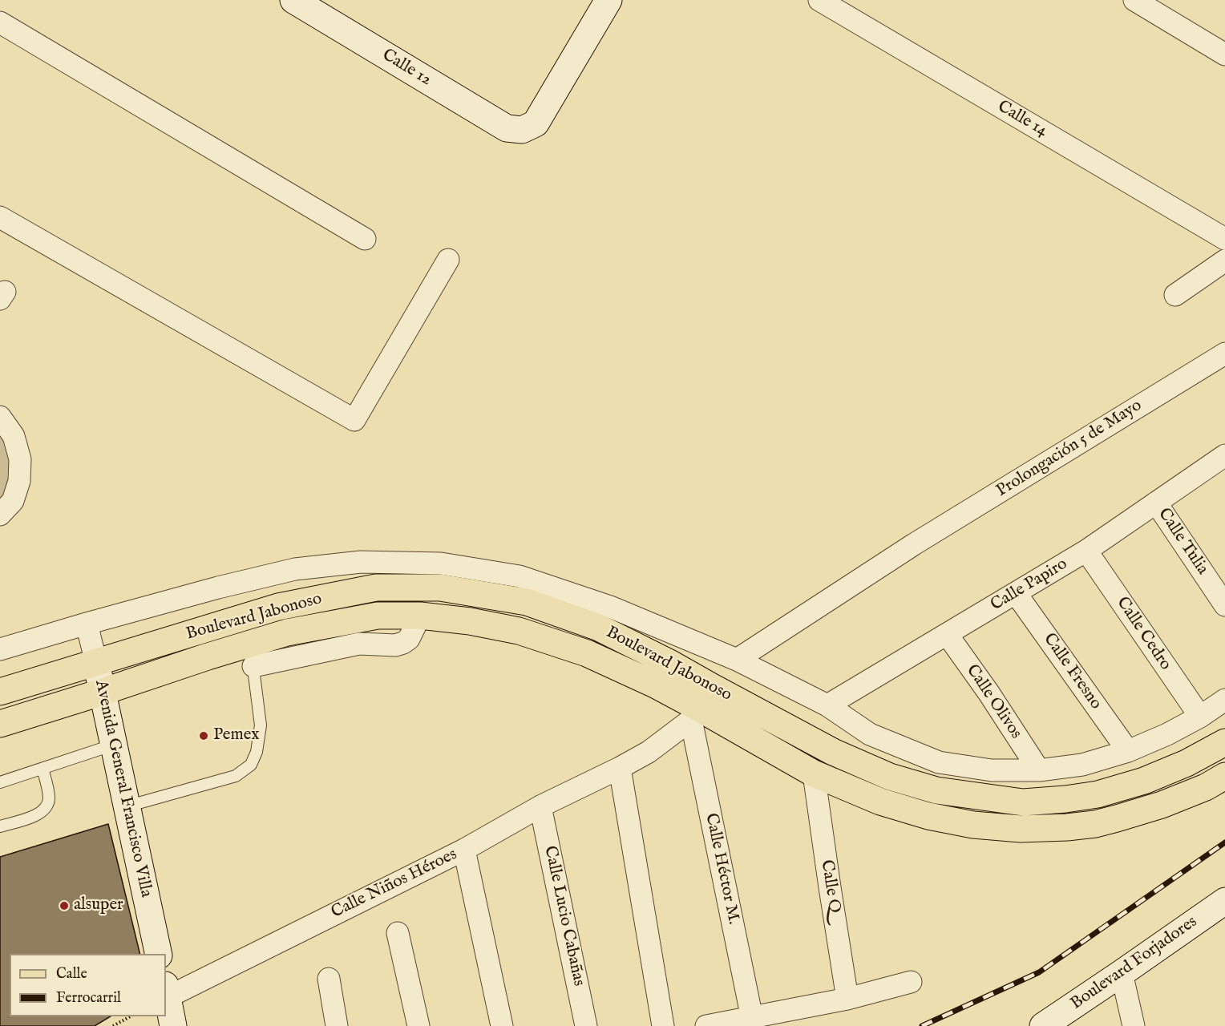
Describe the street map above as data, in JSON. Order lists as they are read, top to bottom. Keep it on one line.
{"streets":{"main road":["Calle 12","Boulevard Jabonoso","Avenida General Francisco Villa","Boulevard Forjadores"],"street":["Calle 14","Prolongación 5 de Mayo","Calle Tulia","Calle Papiro","Calle Cedro","Calle Fresno","Calle Olivos","Calle Héctor M.","Calle Niños Héroes","Calle Q","Calle Lucio Cabañas"]},"crossings":[["Calle Tulia","Calle Papiro"],["Calle Papiro","Calle Cedro"],["Calle Papiro","Calle Fresno"],["Calle Papiro","Calle Olivos"],["Boulevard Jabonoso","Avenida General Francisco Villa"],["Boulevard Jabonoso","Calle Héctor M."],["Boulevard Jabonoso","Calle Niños Héroes"],["Boulevard Jabonoso","Calle Q"],["Calle Héctor M.","Calle Niños Héroes"],["Calle Niños Héroes","Calle Lucio Cabañas"]],"places":["Pemex","alsuper"],"legend":["Calle","Ferrocarril"]}
